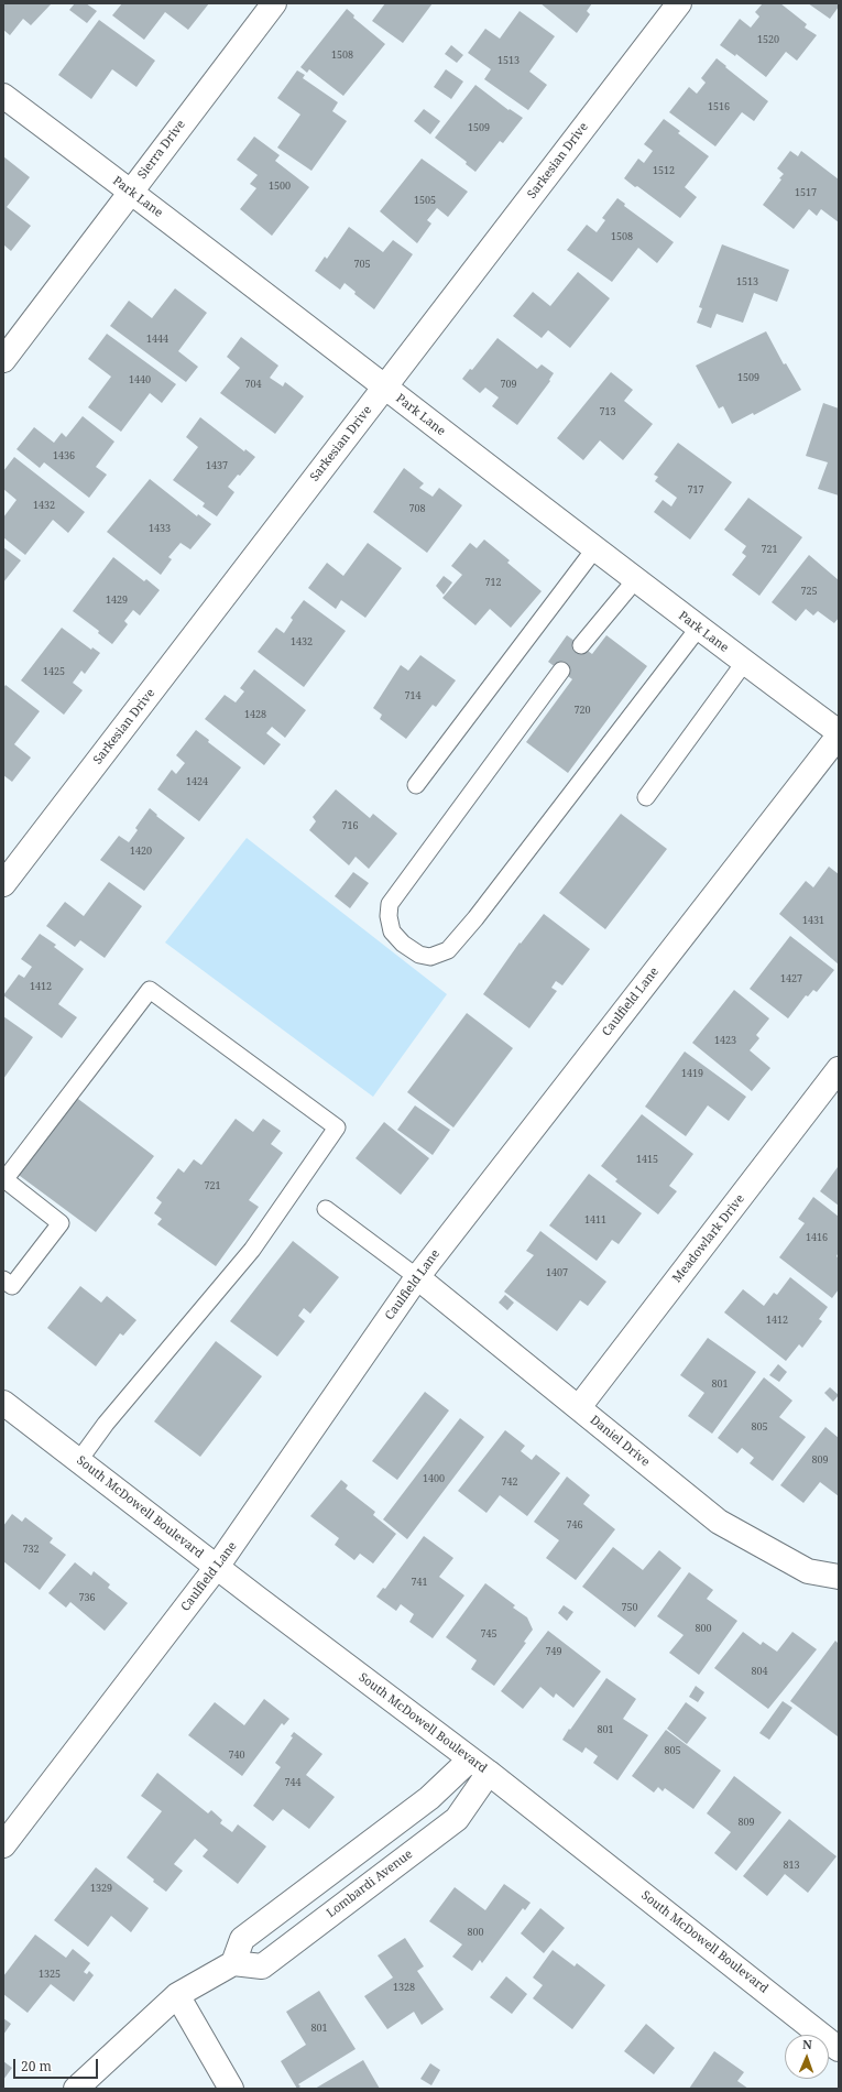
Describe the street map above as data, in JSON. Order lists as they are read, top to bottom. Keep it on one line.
{"streets":{"street":["Sierra Drive","Sarkesian Drive","Park Lane","Caulfield Lane","Meadowlark Drive","Daniel Drive","South McDowell Boulevard","Lombardi Avenue"]},"crossings":[["Sierra Drive","Park Lane"],["Sarkesian Drive","Park Lane"],["Park Lane","Caulfield Lane"],["Caulfield Lane","Daniel Drive"],["Caulfield Lane","South McDowell Boulevard"],["Meadowlark Drive","Daniel Drive"],["South McDowell Boulevard","Lombardi Avenue"]],"house_numbers":["1520","1508","1513","1516","1509","1512","1500","1517","1505","1508","705","1513","1444","1509","1440","704","709","713","1436","1437","717","1432","708","1433","721","712","725","1429","1432","1425","714","720","1428","1424","716","1420","1431","1427","1412","1423","1419","1415","721","1411","1416","1407","1412","801","805","809","1400","742","746","732","741","736","750","800","745","749","804","801","805","740","744","809","813","1329","800","1325","1328","801"],"scale_bar":"20 m","north":"top"}
